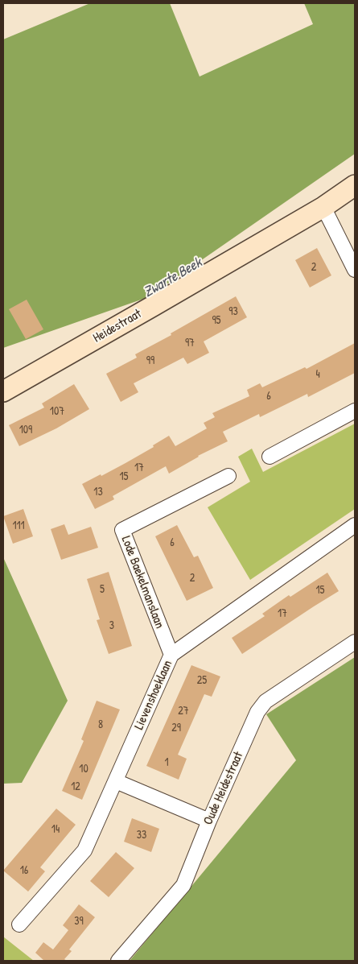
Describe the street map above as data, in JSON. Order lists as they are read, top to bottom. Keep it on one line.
{"streets":{"street":["Heidestraat","Lode Baekelmanslaan","Lievenshoeklaan","Oude Heidestraat"]},"crossings":[["Lode Baekelmanslaan","Lievenshoeklaan"]],"water":["Zwarte Beek"],"house_numbers":["2","93","95","97","99","4","6","107","109","17","15","13","111","6","2","5","15","17","3","25","27","8","29","1","10","12","14","33","16","39"]}
